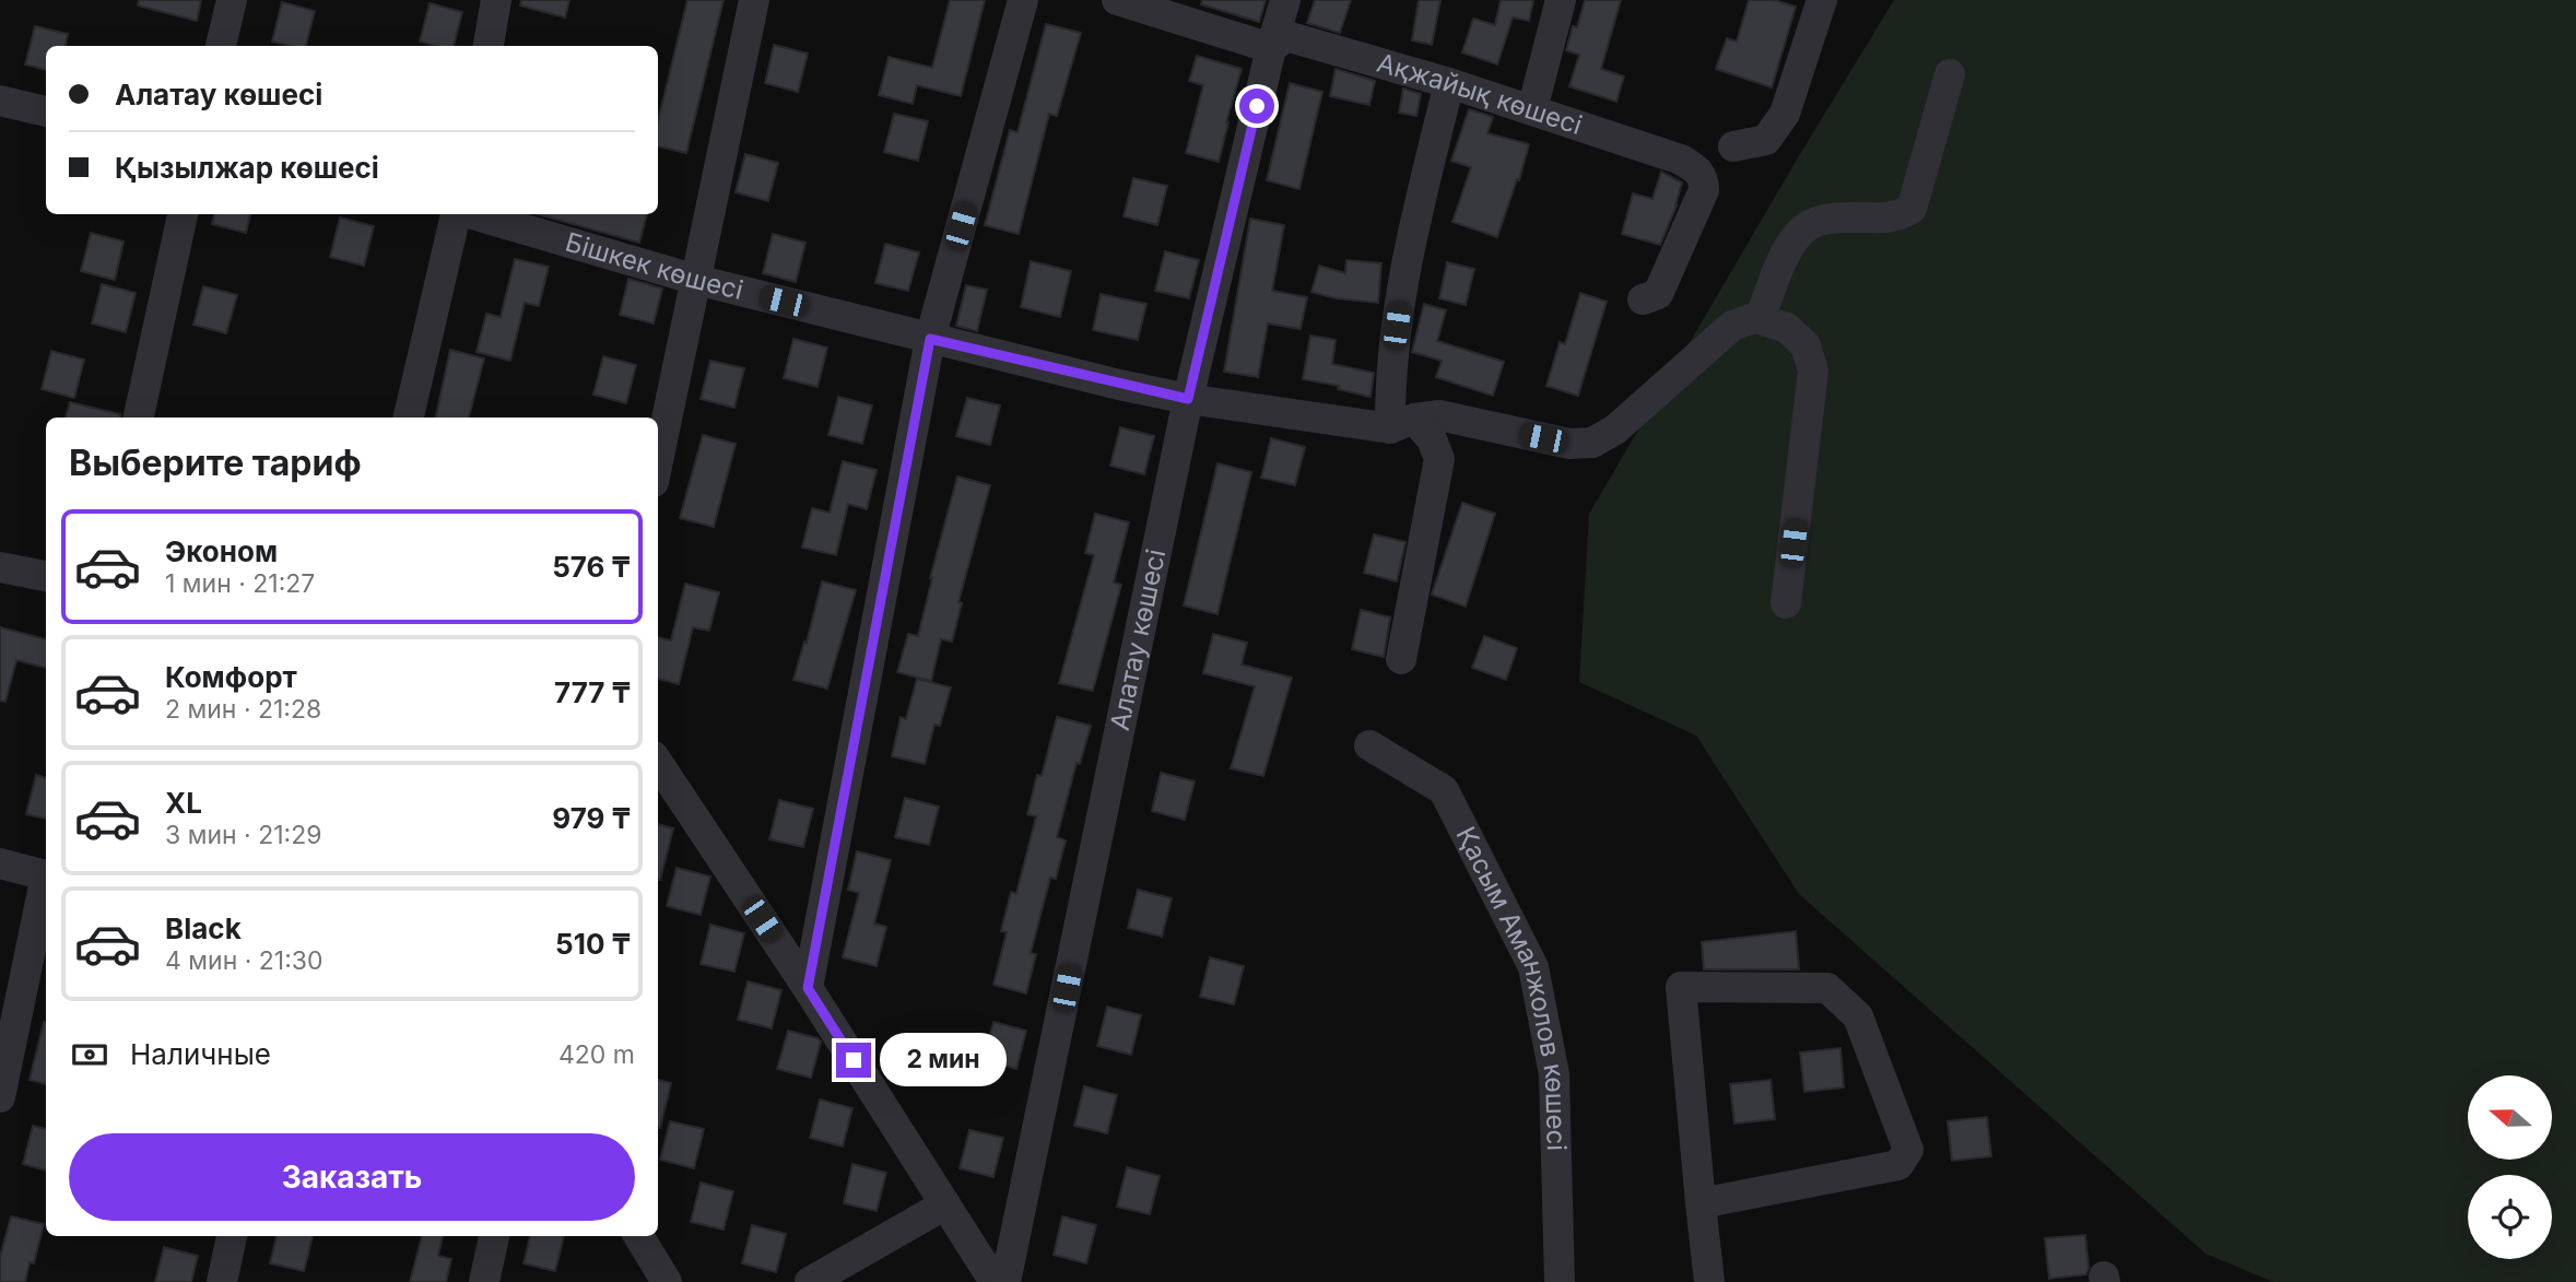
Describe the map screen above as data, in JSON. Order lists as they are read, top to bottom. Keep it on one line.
{"streets":{"street":["Ақжайық көшесі","Бішкек көшесі","Алатау көшесі","Қасым Аманжолов көшесі"]},"crossings":[["Ақжайық көшесі","Алатау көшесі"],["Бішкек көшесі","Алатау көшесі"]],"north":"left","page":{"banner":["Алатау көшесі","Қызылжар көшесі"],"heading":"Выберите тариф","list":[{"name":"Эконом","note":"1 мин · 21:27","value":"576 ₸"},{"name":"Комфорт","note":"2 мин · 21:28","value":"777 ₸"},{"name":"XL","note":"3 мин · 21:29","value":"979 ₸"},{"name":"Black","note":"4 мин · 21:30","value":"510 ₸"}],"pay":["Наличные","420 m"],"bubble":"2 мин","buttons":"Заказать"}}
